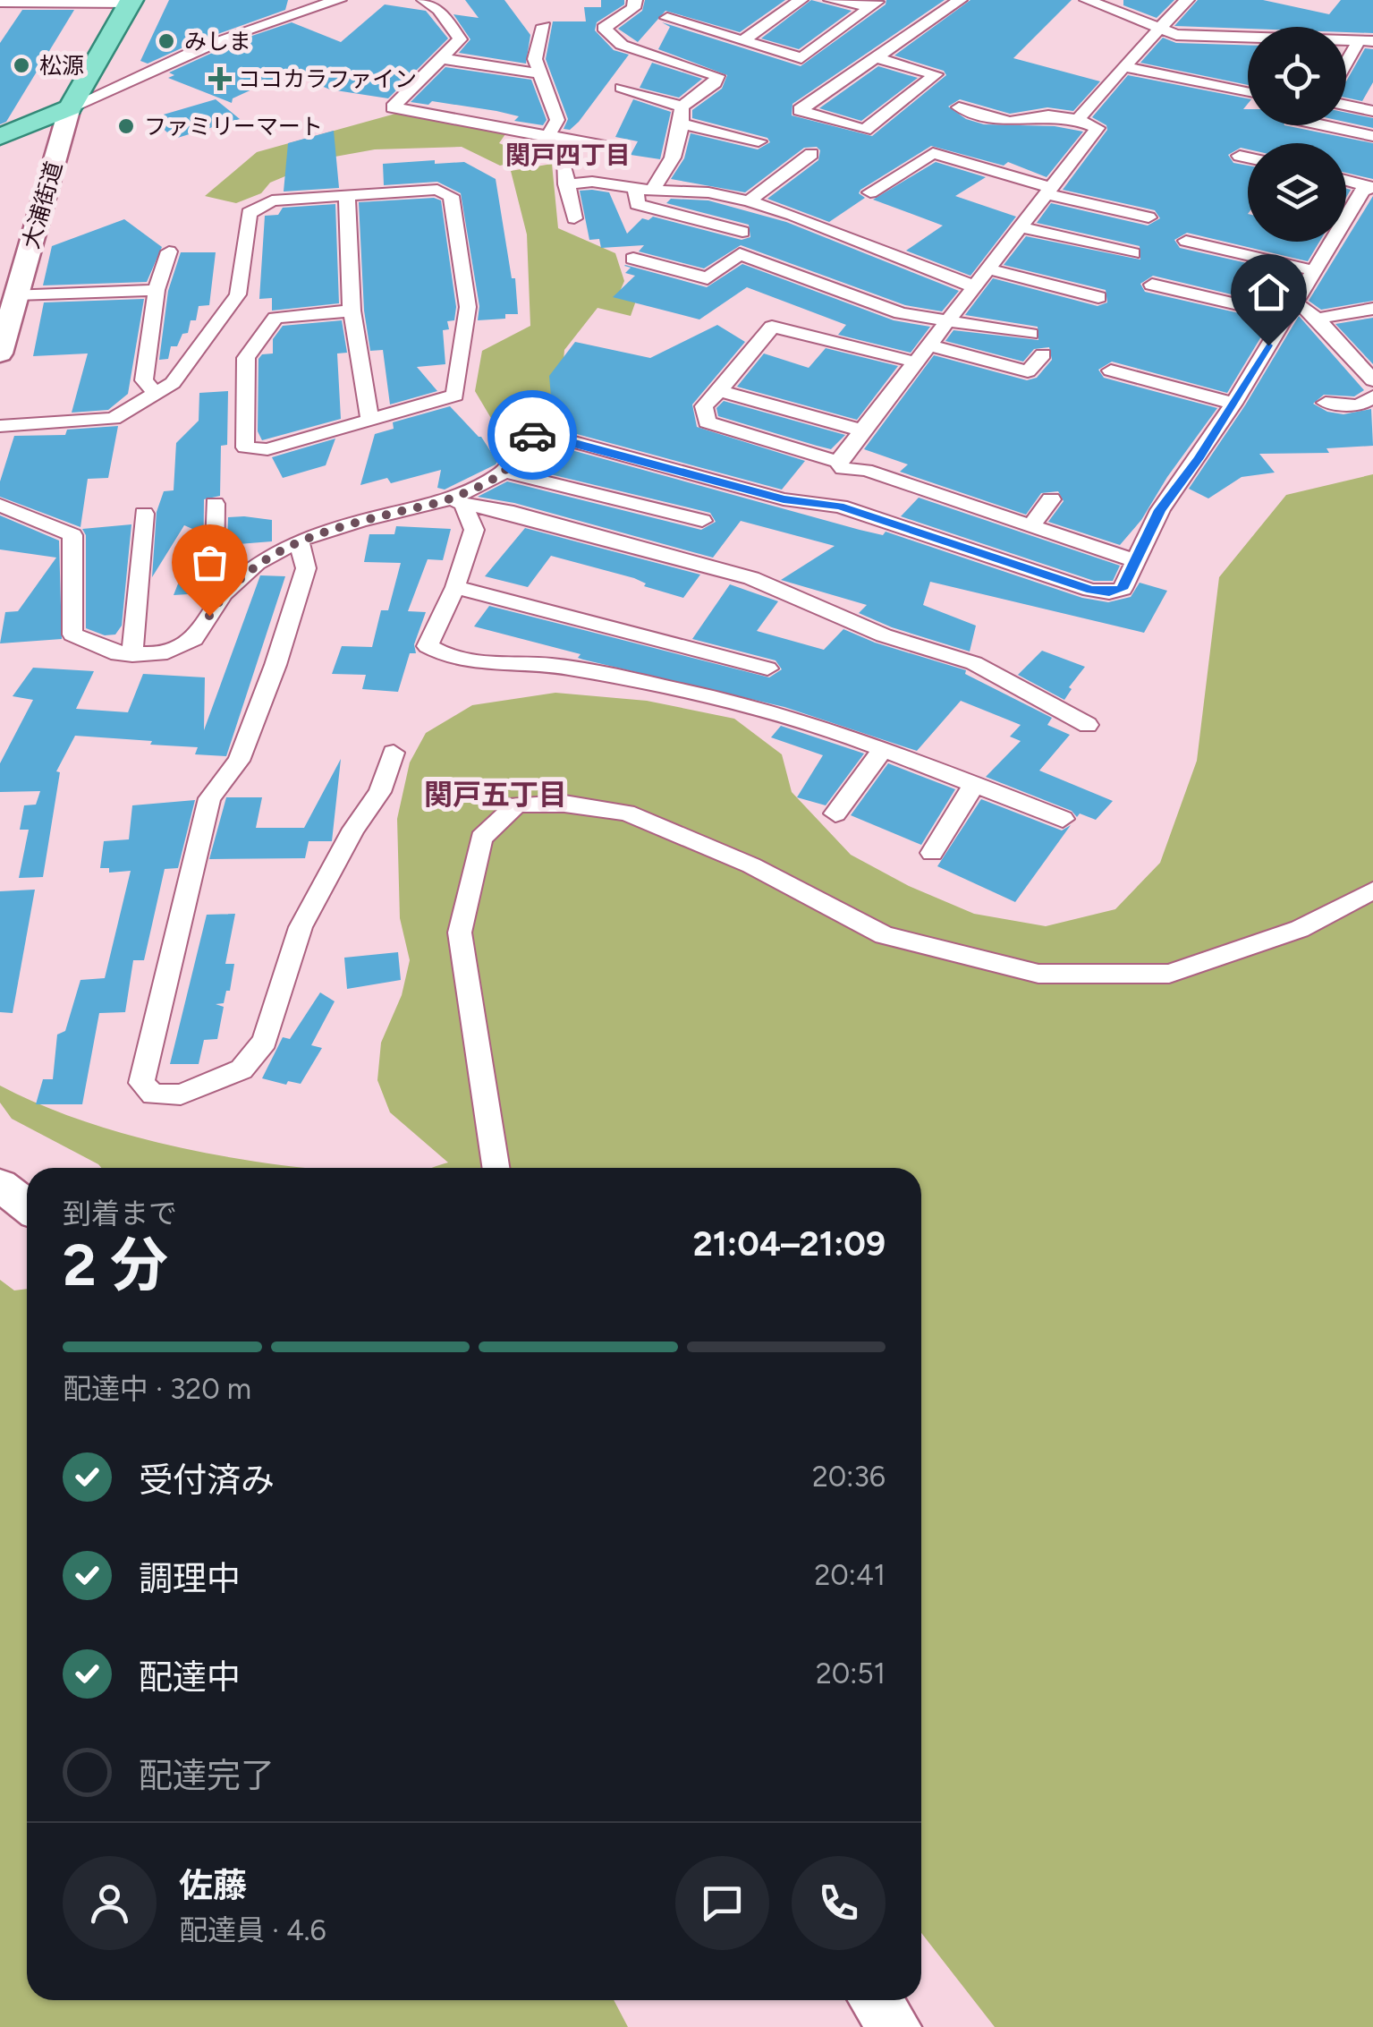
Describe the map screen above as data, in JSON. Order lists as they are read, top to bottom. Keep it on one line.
{"streets":{"street":["大浦街道"]},"districts":["関戸四丁目","関戸五丁目"],"places":{"other":["みしま","松源","ファミリーマート"],"health":["ココカラファイン"]},"page":{"heading":["2 分","到着まで","21:04–21:09"],"panel":["佐藤","配達員 · 4.6"],"bar":"配達中 · 320 m","list":[["受付済み","20:36"],["調理中","20:41"],["配達中","20:51"],"配達完了"]}}
